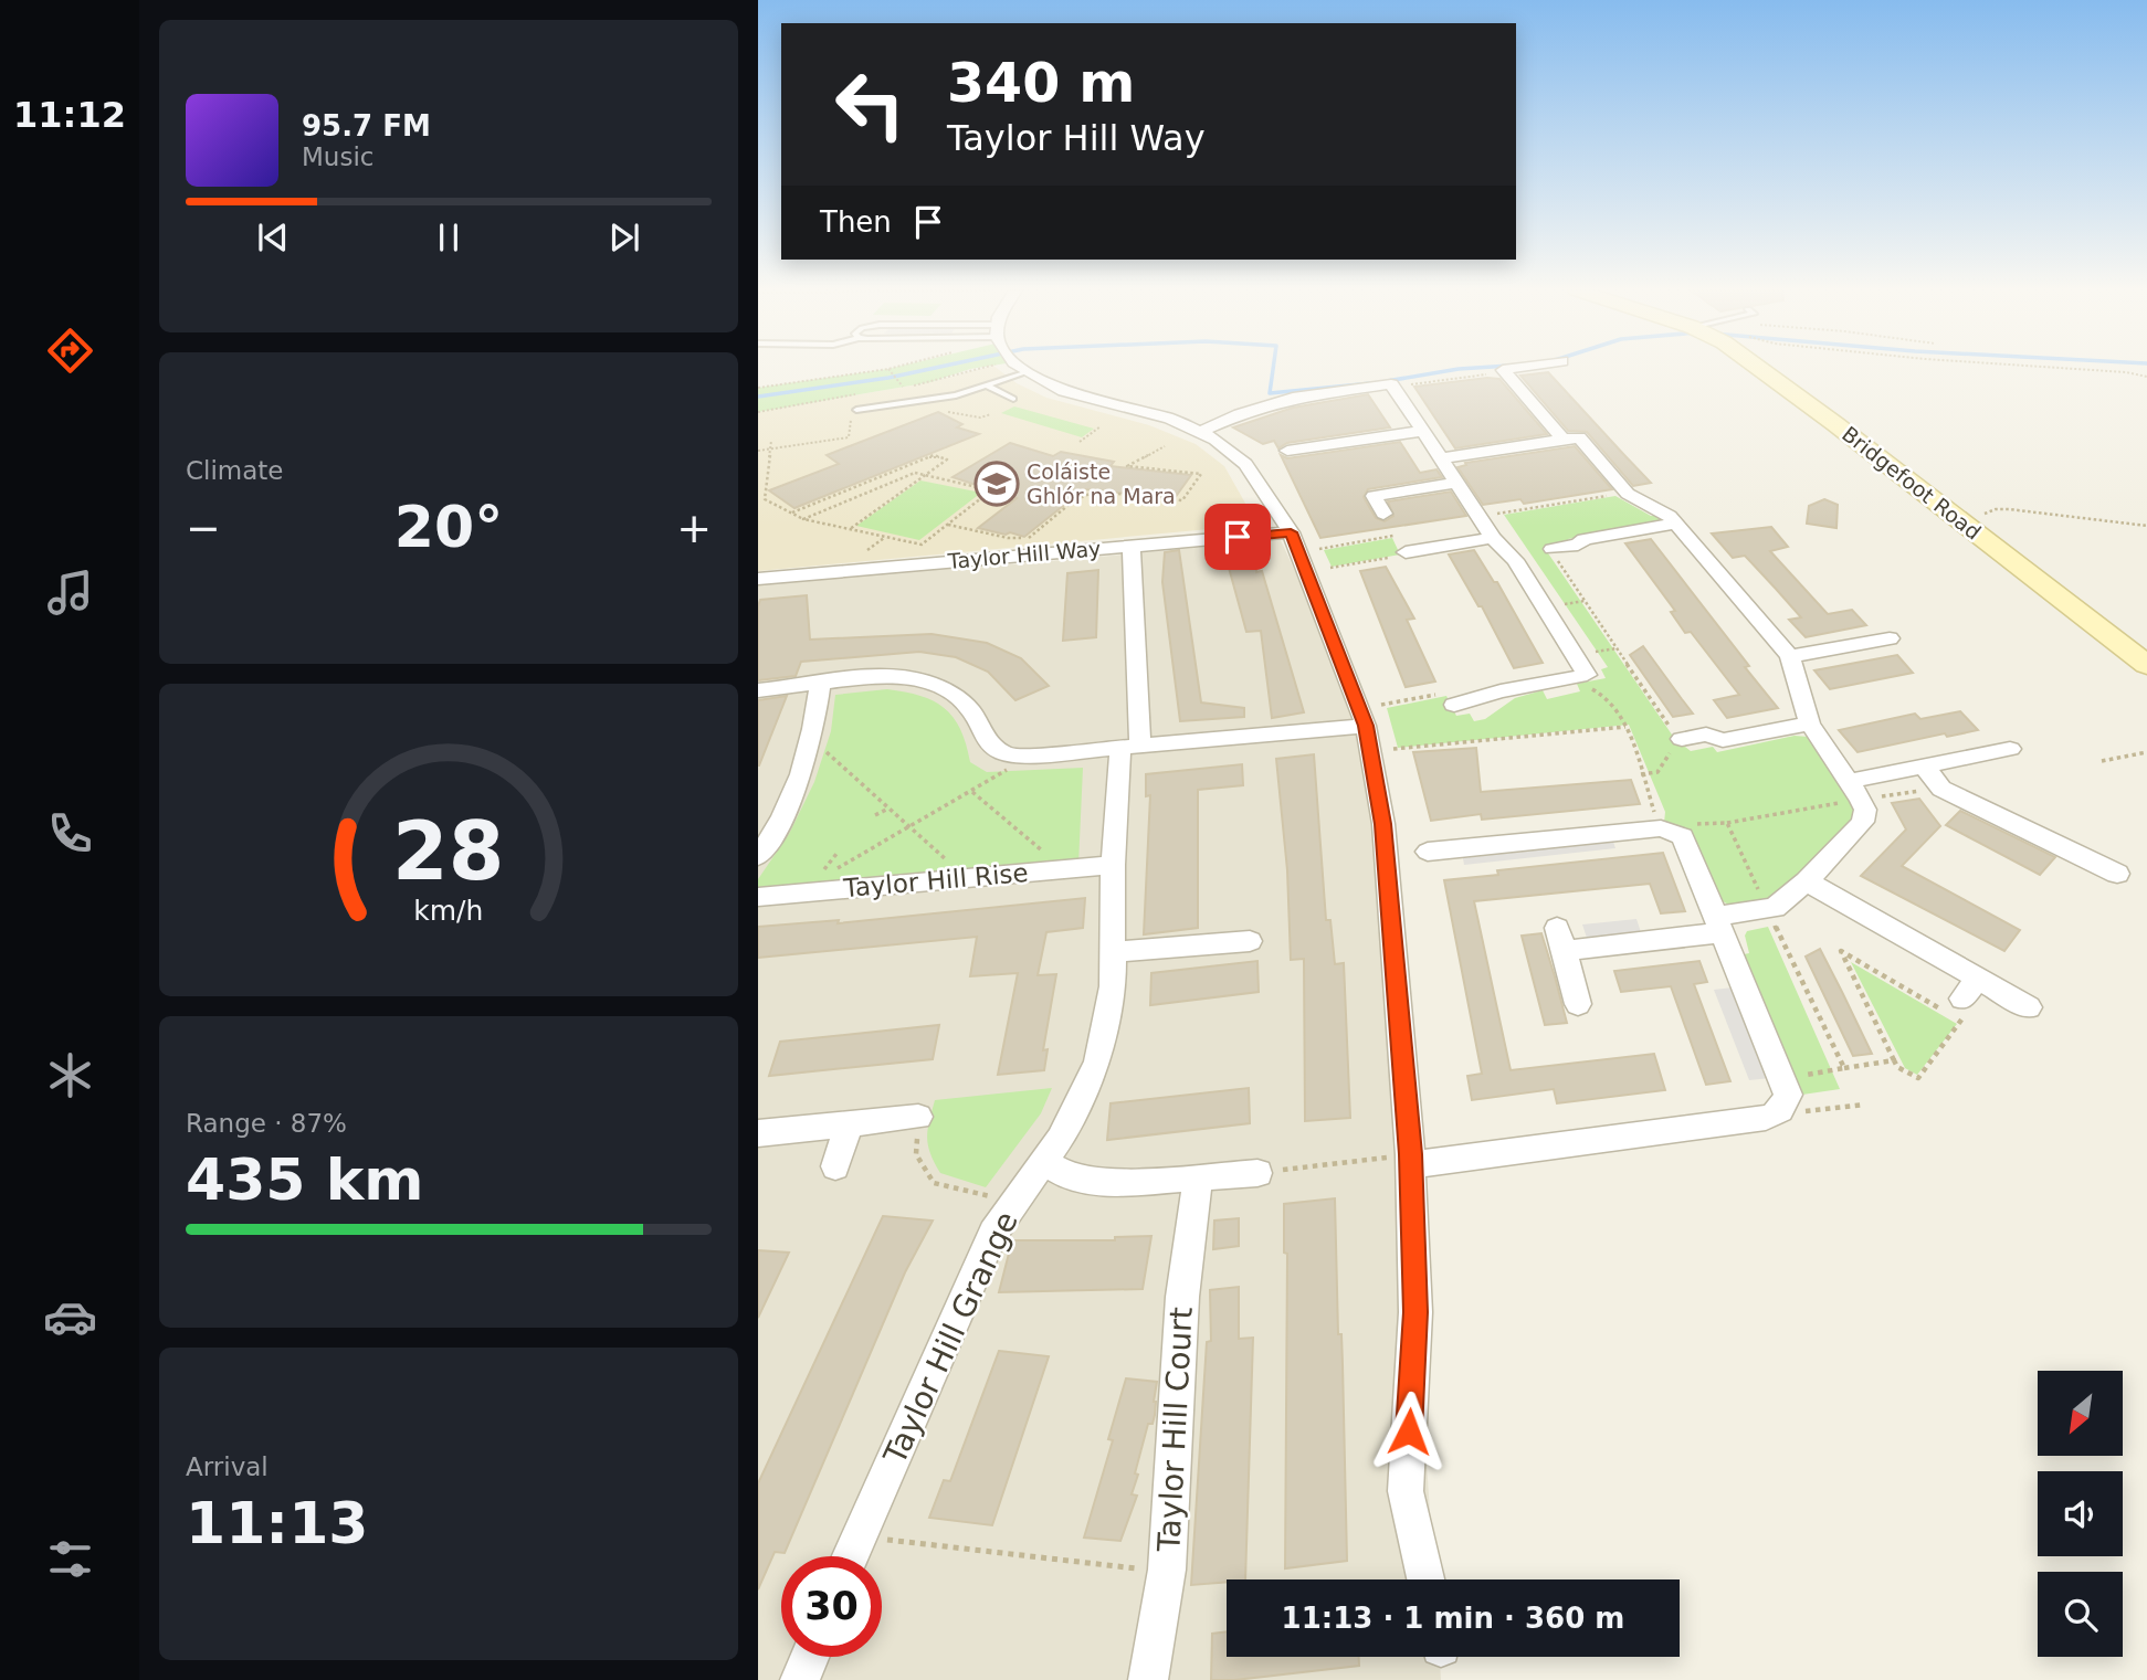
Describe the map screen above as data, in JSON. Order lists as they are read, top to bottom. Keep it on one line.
{"streets":{"street":["Bridgefoot Road","Taylor Hill Way","Taylor Hill Rise","Taylor Hill Grange","Taylor Hill Court"]},"crossings":[["Taylor Hill Way","Taylor Hill Grange"],["Taylor Hill Rise","Taylor Hill Grange"]],"places":{"school or university":["Coláiste Ghlór na Mara"]},"north":"bottom left","page":{"tabs":"11:12","turn":["340 m","Taylor Hill Way"],"song":["95.7 FM","Music"],"then":"Then","tile":["Climate",["Range · 87%","435 km"],["Arrival","11:13"]],"heat":["−","20°","+"],"limit":"30","trip":"11:13 · 1 min · 360 m","gauge":["28","km/h"]}}
